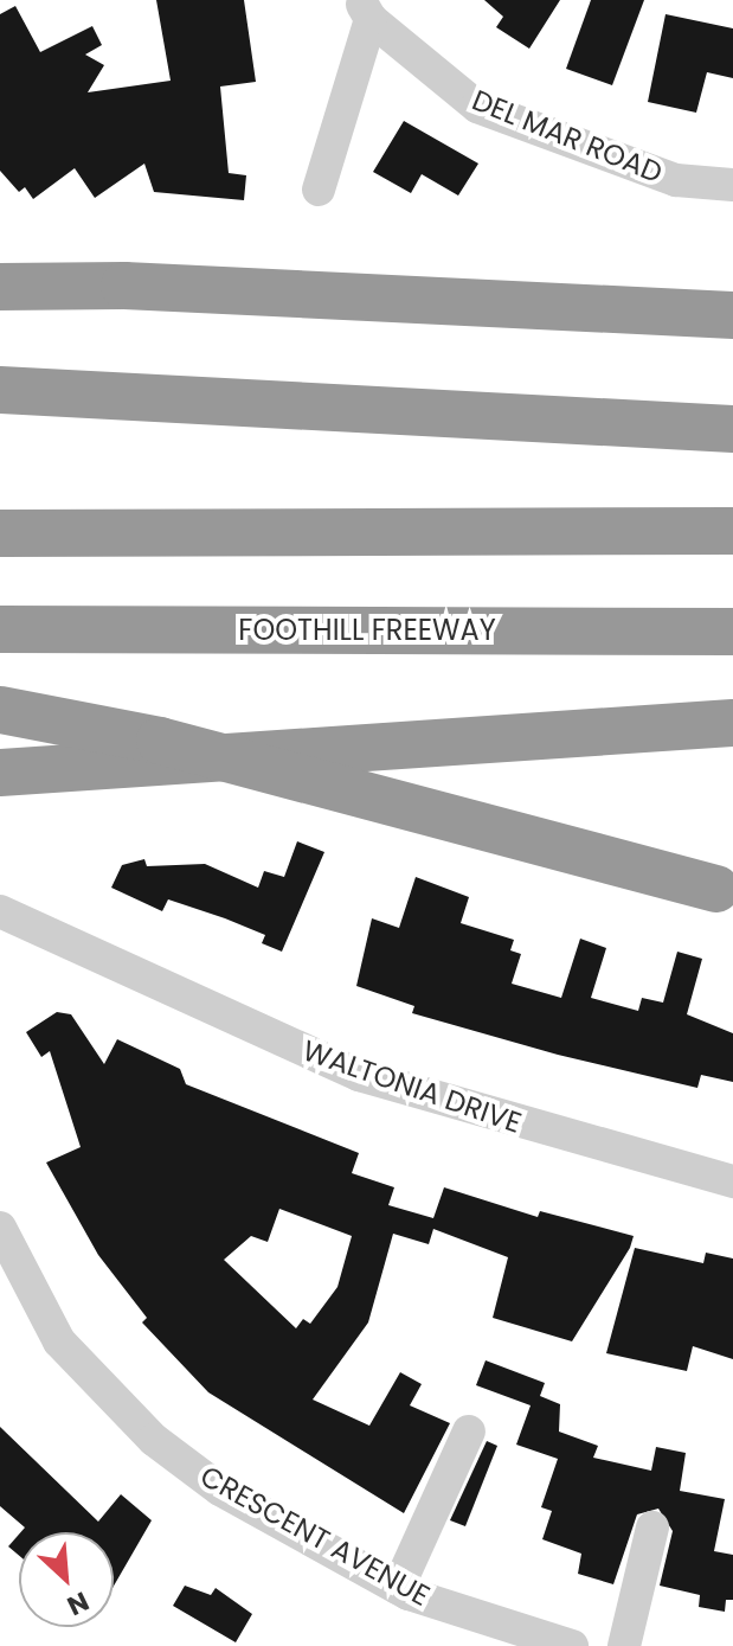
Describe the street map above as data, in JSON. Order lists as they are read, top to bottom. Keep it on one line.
{"streets":{"highway":["FOOTHILL FREEWAY"],"street":["DEL MAR ROAD","WALTONIA DRIVE","CRESCENT AVENUE"]},"north":"bottom right"}
